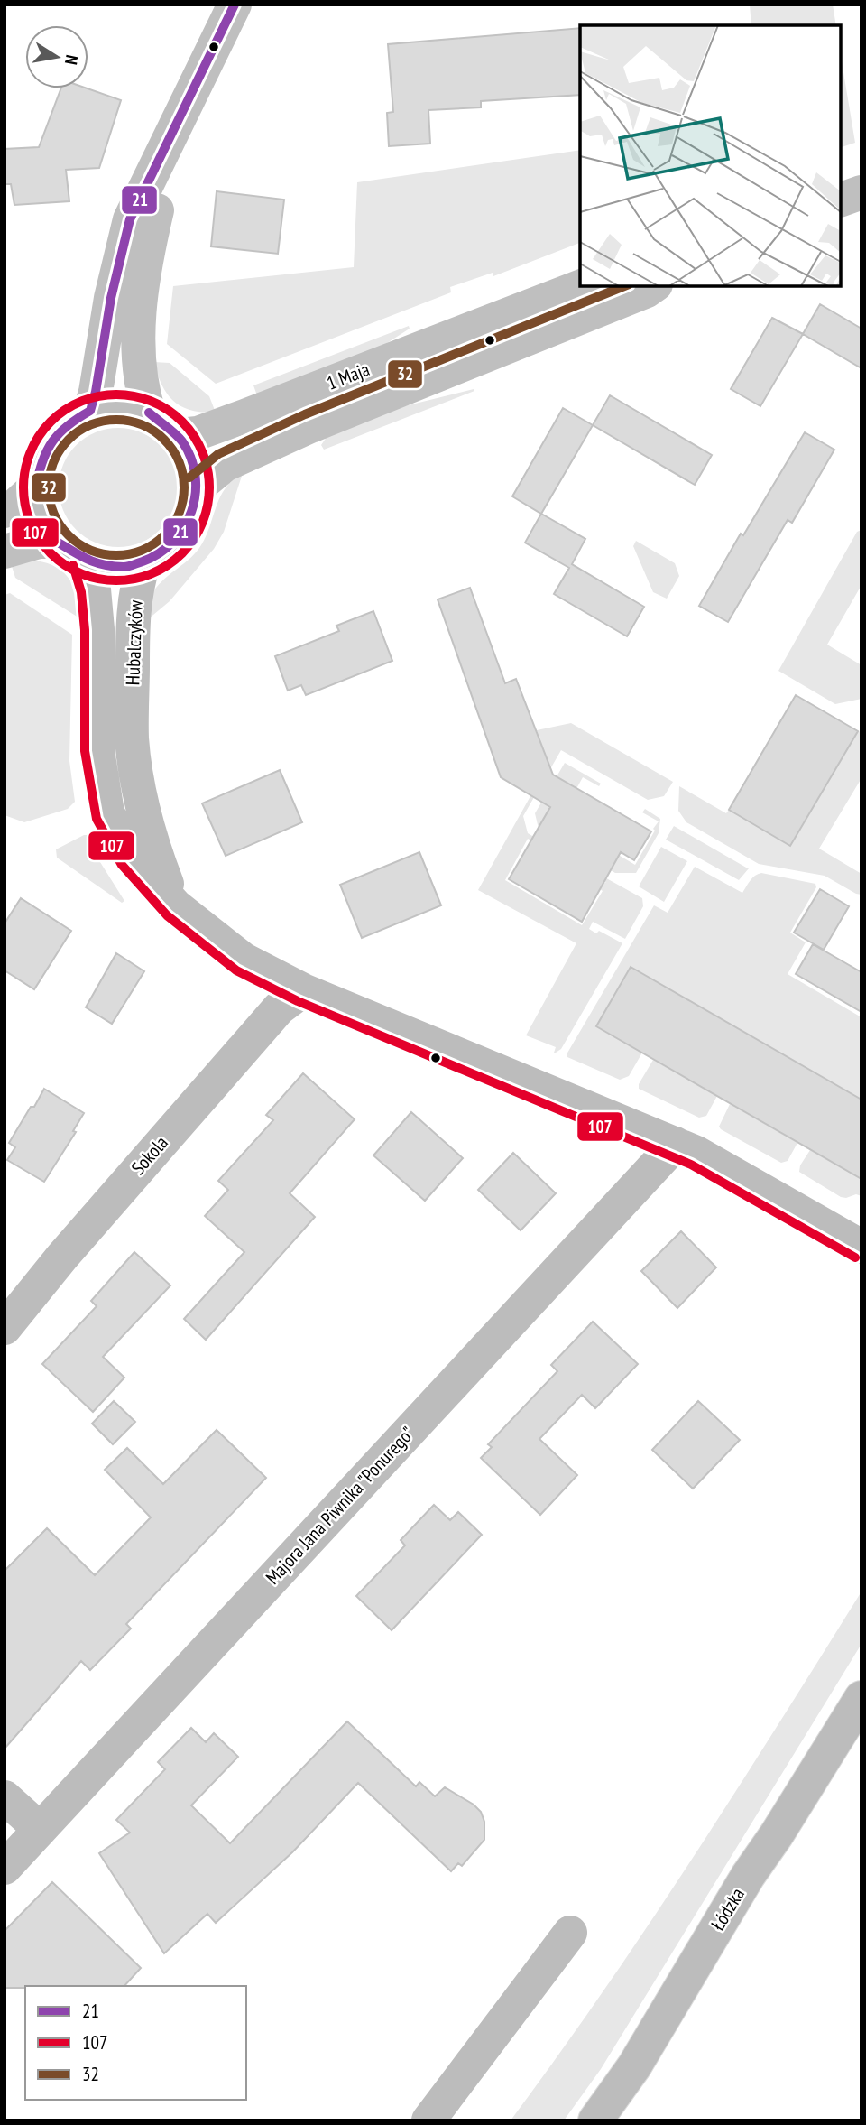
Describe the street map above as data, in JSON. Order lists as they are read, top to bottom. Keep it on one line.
{"streets":{"street":["1 Maja","Hubalczyków","Sokola","Majora Jana Piwnika \"Ponurego\"","Łódzka"]},"crossings":[["1 Maja","Hubalczyków"],["Hubalczyków","Sokola"],["Hubalczyków","Majora Jana Piwnika \"Ponurego\""]],"lines":["transit line 21","transit line 32","transit line 107"],"legend":["21","107","32"],"north":"right"}
